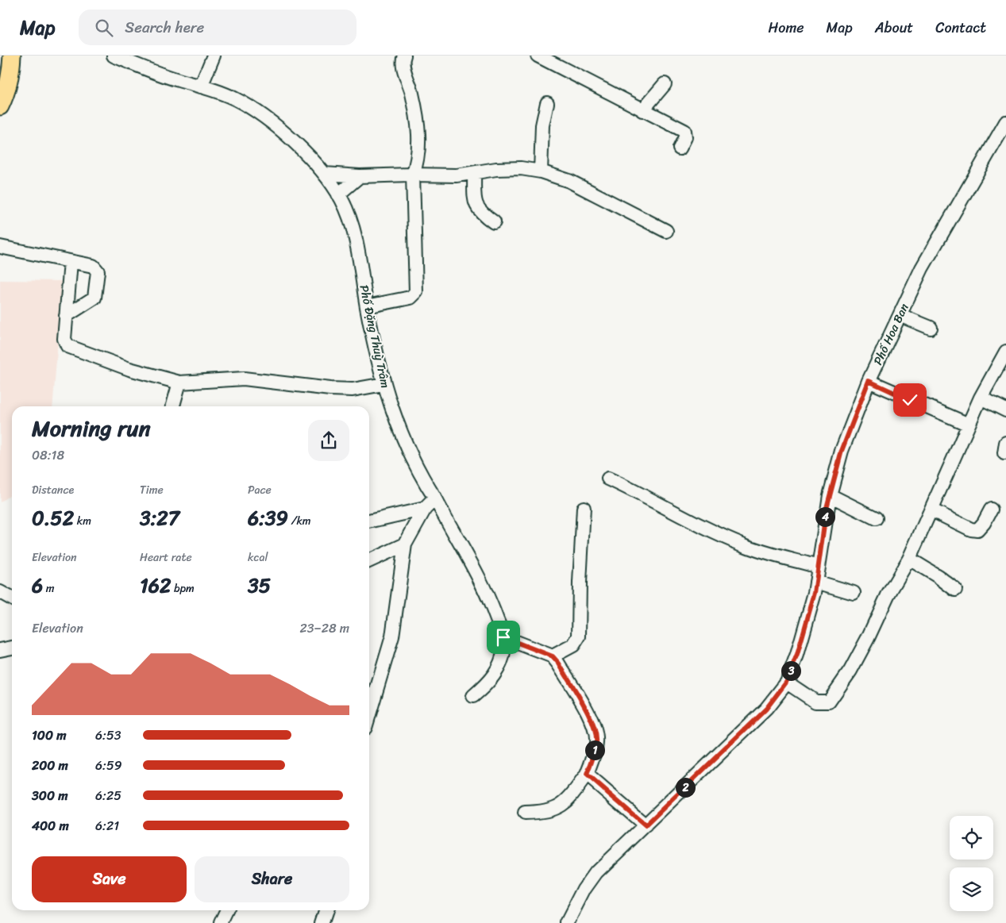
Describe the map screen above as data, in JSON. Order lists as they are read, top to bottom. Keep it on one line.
{"streets":{"street":["Phố Hoa Ban","Phố Đặng Thuỳ Trâm"]},"page":{"header":"Map","search":"Search here","nav":["Home","Map","About","Contact"],"heading":["Morning run","08:18"],"stats":[["Distance","0.52 km"],["Time","3:27"],["Pace","6:39 /km"],["Elevation","6 m"],["Heart rate","162 bpm"],["kcal","35"]],"pins":["4","3","1","2"],"chart":["Elevation","23–28 m"],"list":[{"name":"100 m","note":"6:53"},{"name":"200 m","note":"6:59"},{"name":"300 m","note":"6:25"},{"name":"400 m","note":"6:21"}],"buttons":["Save","Share"]}}
